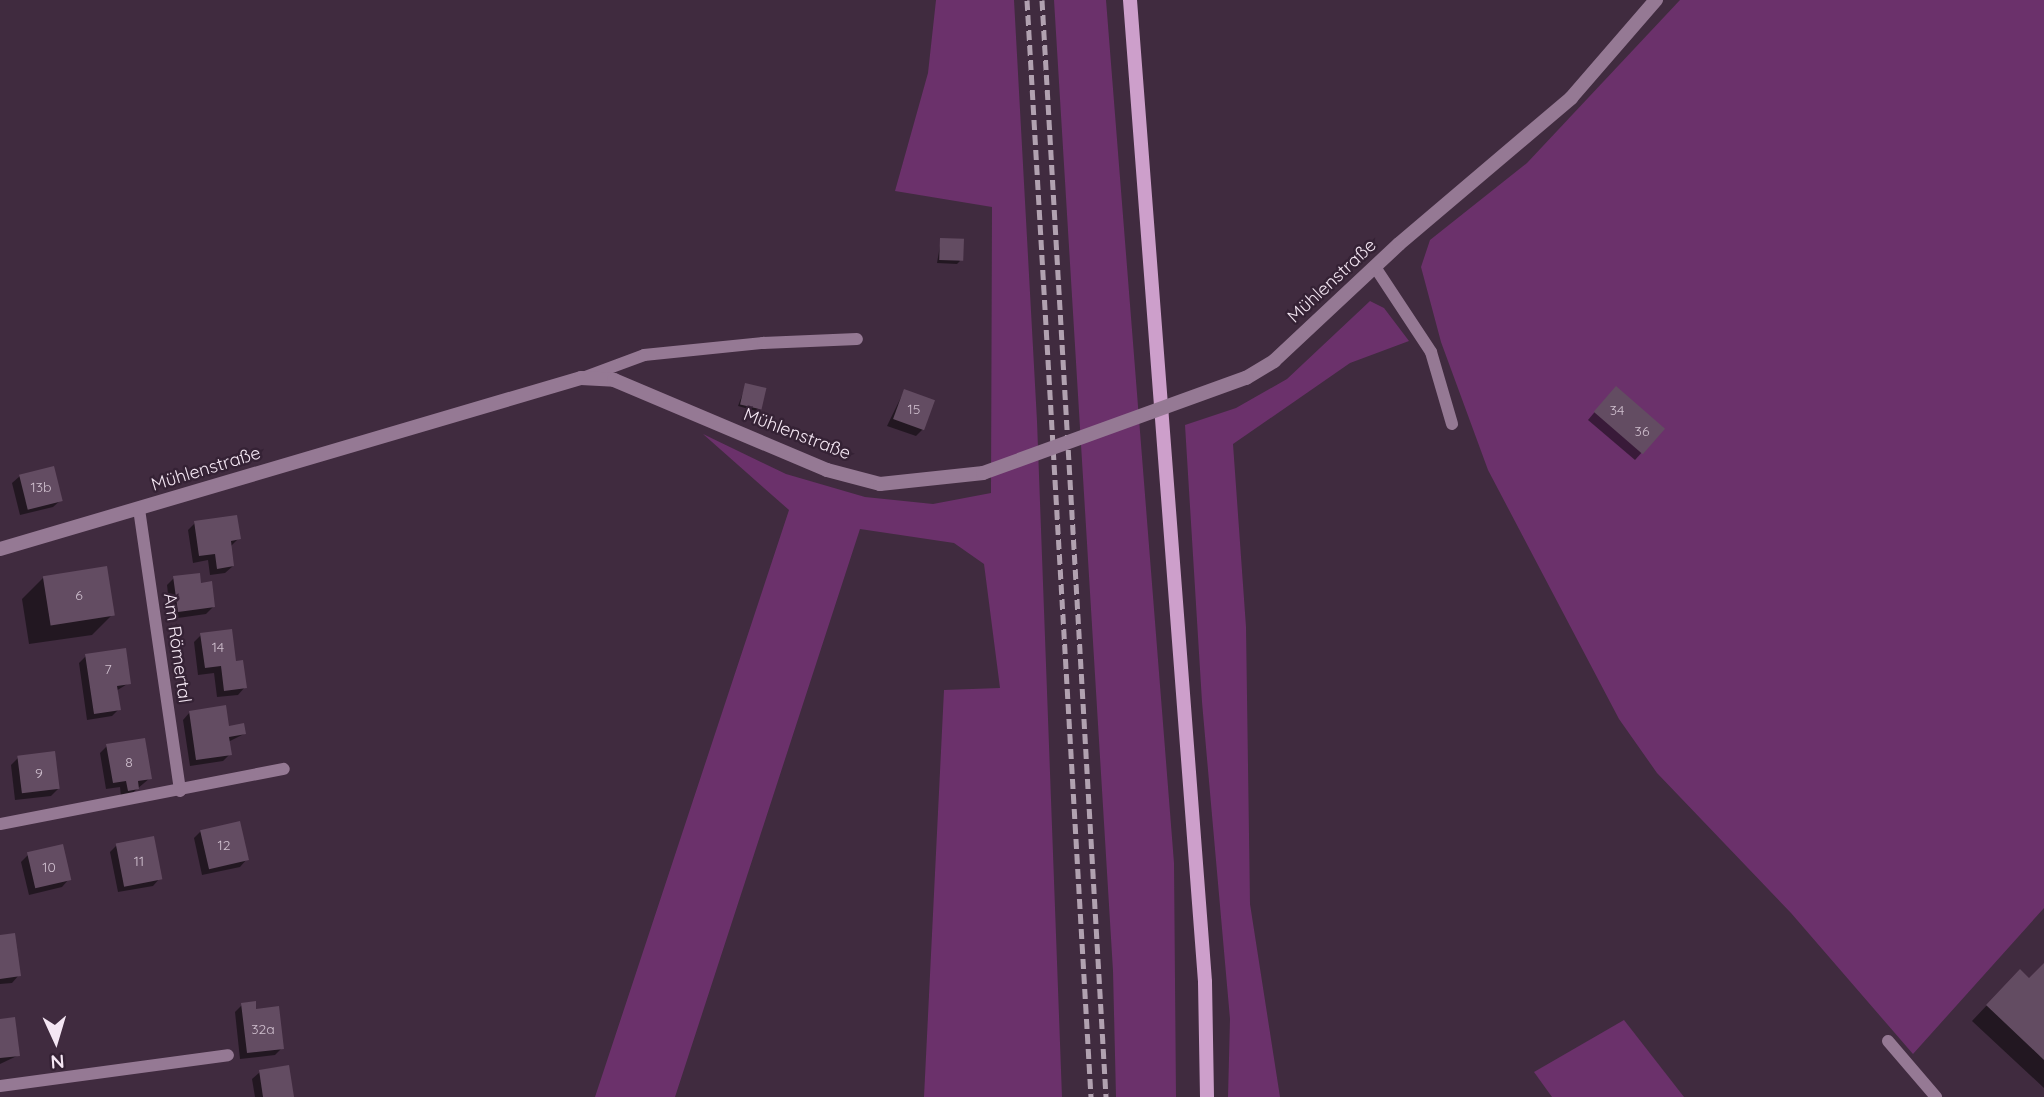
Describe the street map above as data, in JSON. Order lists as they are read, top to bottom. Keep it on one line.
{"streets":{"street":["Mühlenstraße"],"lane":["Am Römertal"]},"crossings":[["Mühlenstraße","Am Römertal"]],"house_numbers":["15","34","36","13b","6","14","7","8","9","12","11","10","32a"],"north":"bottom"}
